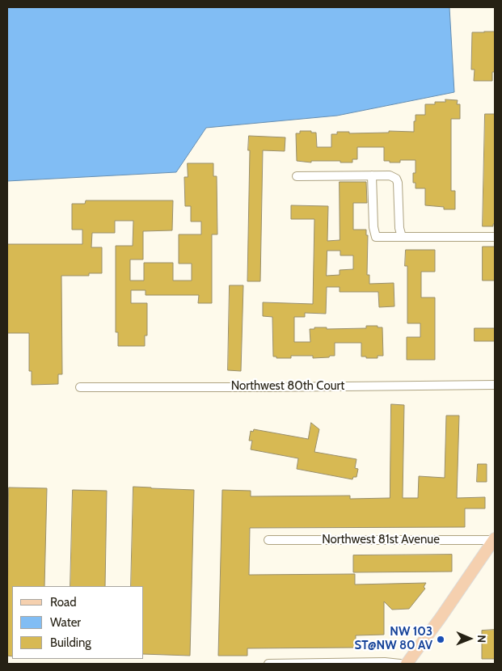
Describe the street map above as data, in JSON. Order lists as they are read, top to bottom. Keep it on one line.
{"streets":{"street":["Northwest 80th Court","Northwest 81st Avenue"]},"places":["NW 103 ST@NW 80 AV"],"legend":["Road","Water","Building"],"north":"right"}
